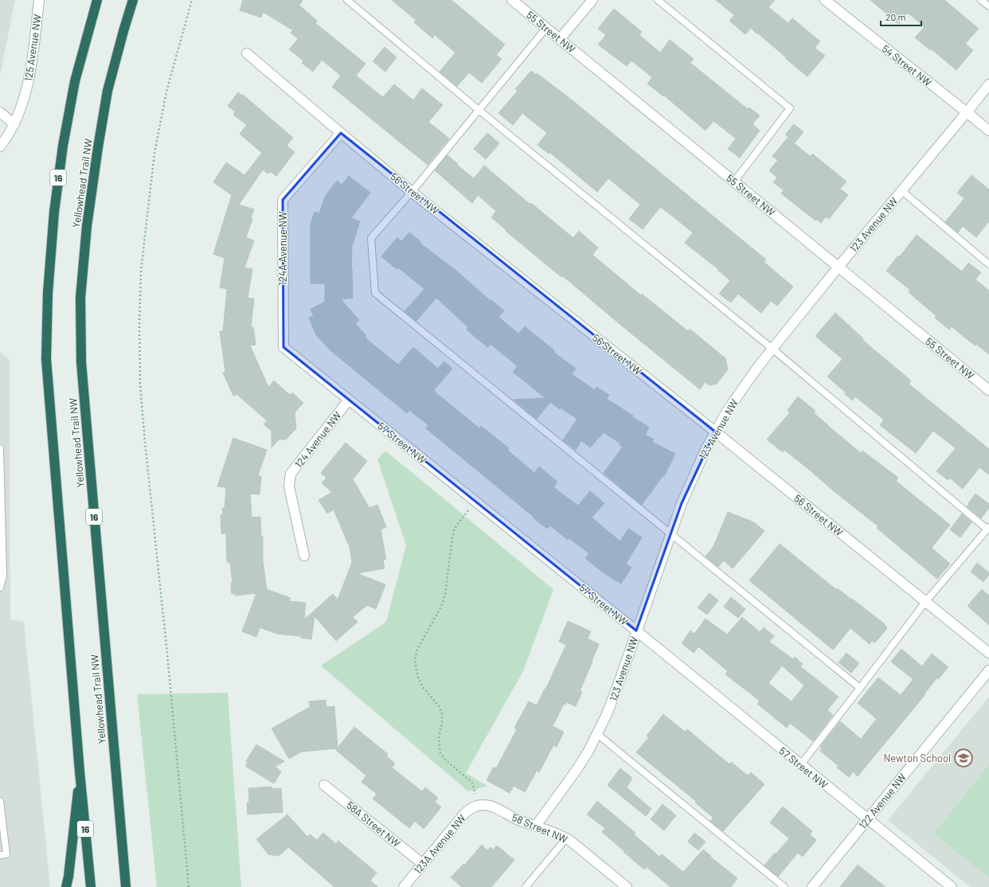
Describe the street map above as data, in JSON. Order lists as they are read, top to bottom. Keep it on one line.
{"streets":{"highway":["16","Yellowhead Trail NW"],"street":["55 Street NW","125 Avenue NW","54 Street NW","56 Street NW","123 Avenue NW","124A Avenue NW","124 Avenue NW","57 Street NW","122 Avenue NW","58A Street NW","58 Street NW","123A Avenue NW"]},"crossings":[["55 Street NW","123 Avenue NW"],["54 Street NW","123 Avenue NW"],["56 Street NW","123 Avenue NW"],["56 Street NW","124A Avenue NW"],["123 Avenue NW","57 Street NW"],["123 Avenue NW","58 Street NW"],["124A Avenue NW","57 Street NW"],["124 Avenue NW","57 Street NW"],["57 Street NW","122 Avenue NW"],["58A Street NW","123A Avenue NW"],["58 Street NW","123A Avenue NW"]],"places":{"school or university":["Newton School"]},"scale_bar":"20 m"}
